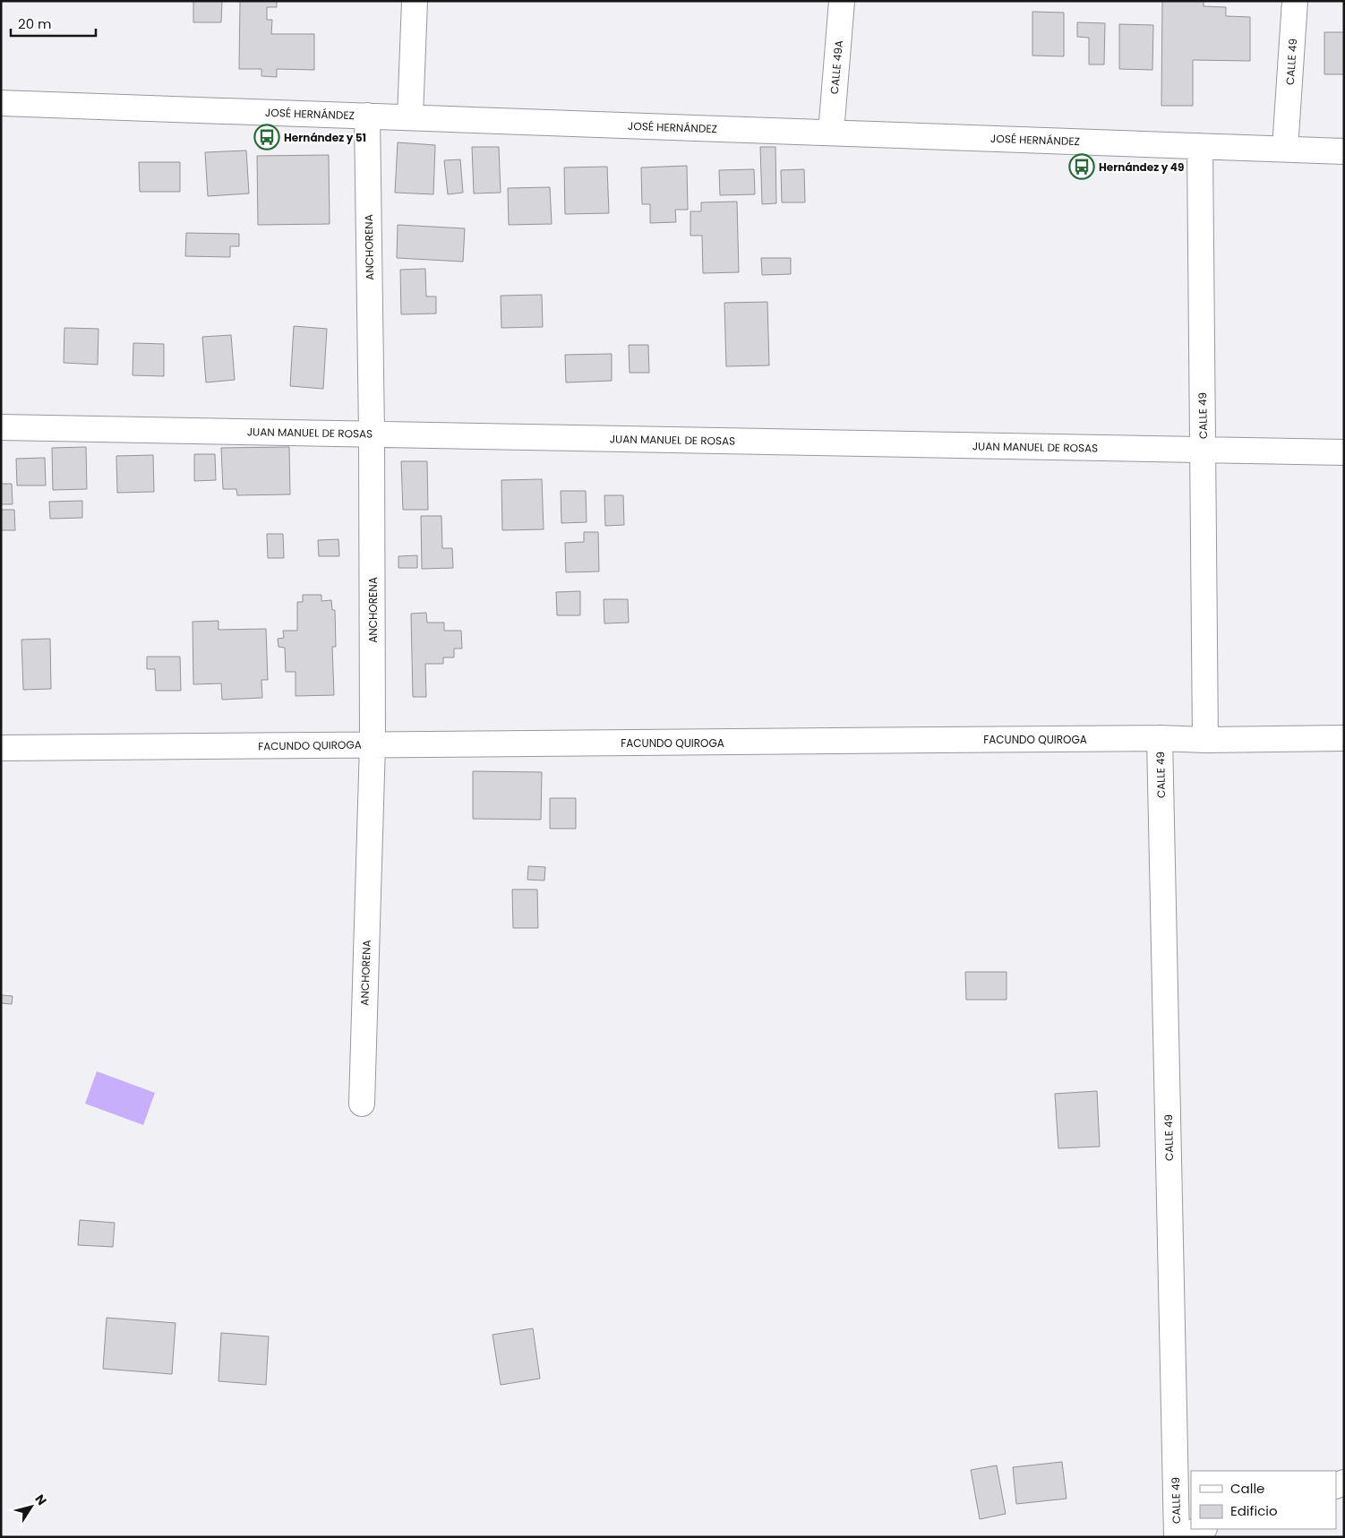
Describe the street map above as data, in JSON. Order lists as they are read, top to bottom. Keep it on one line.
{"streets":{"street":["CALLE 49","CALLE 49A","JOSÉ HERNÁNDEZ","ANCHORENA","JUAN MANUEL DE ROSAS","FACUNDO QUIROGA"]},"crossings":[["CALLE 49","JOSÉ HERNÁNDEZ"],["CALLE 49","JUAN MANUEL DE ROSAS"],["CALLE 49","FACUNDO QUIROGA"],["CALLE 49A","JOSÉ HERNÁNDEZ"],["JOSÉ HERNÁNDEZ","ANCHORENA"],["ANCHORENA","JUAN MANUEL DE ROSAS"],["ANCHORENA","FACUNDO QUIROGA"]],"places":{"bus stop":["Hernández y 51","Hernández y 49"]},"legend":["Calle","Edificio"],"scale_bar":"20 m","north":"top right"}
